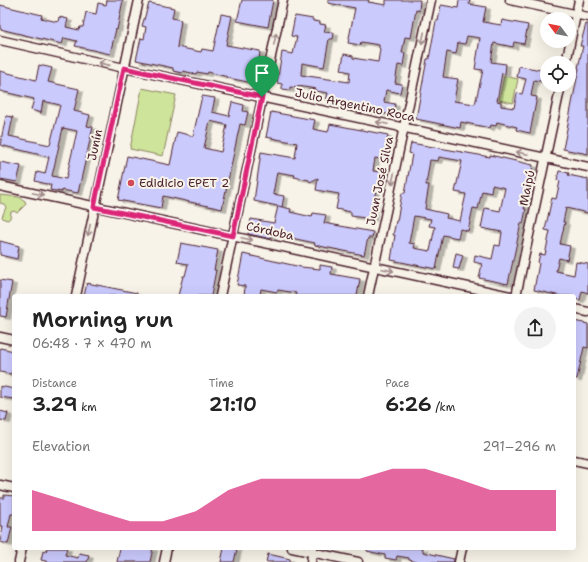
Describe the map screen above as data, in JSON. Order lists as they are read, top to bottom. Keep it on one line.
{"streets":{"street":["Julio Argentino Roca","Junín","Juan José Silva","Maipú","Córdoba"]},"crossings":[["Julio Argentino Roca","Junín"],["Julio Argentino Roca","Juan José Silva"],["Julio Argentino Roca","Maipú"],["Junín","Córdoba"],["Juan José Silva","Córdoba"]],"one_way":["Julio Argentino Roca","Juan José Silva","Córdoba"],"places":["Edidicio EPET 2"],"north":"top left","page":{"heading":["Morning run","06:48 · 7 × 470 m"],"stats":[["Distance","3.29 km"],["Time","21:10"],["Pace","6:26 /km"]],"chart":["Elevation","291–296 m"]}}
